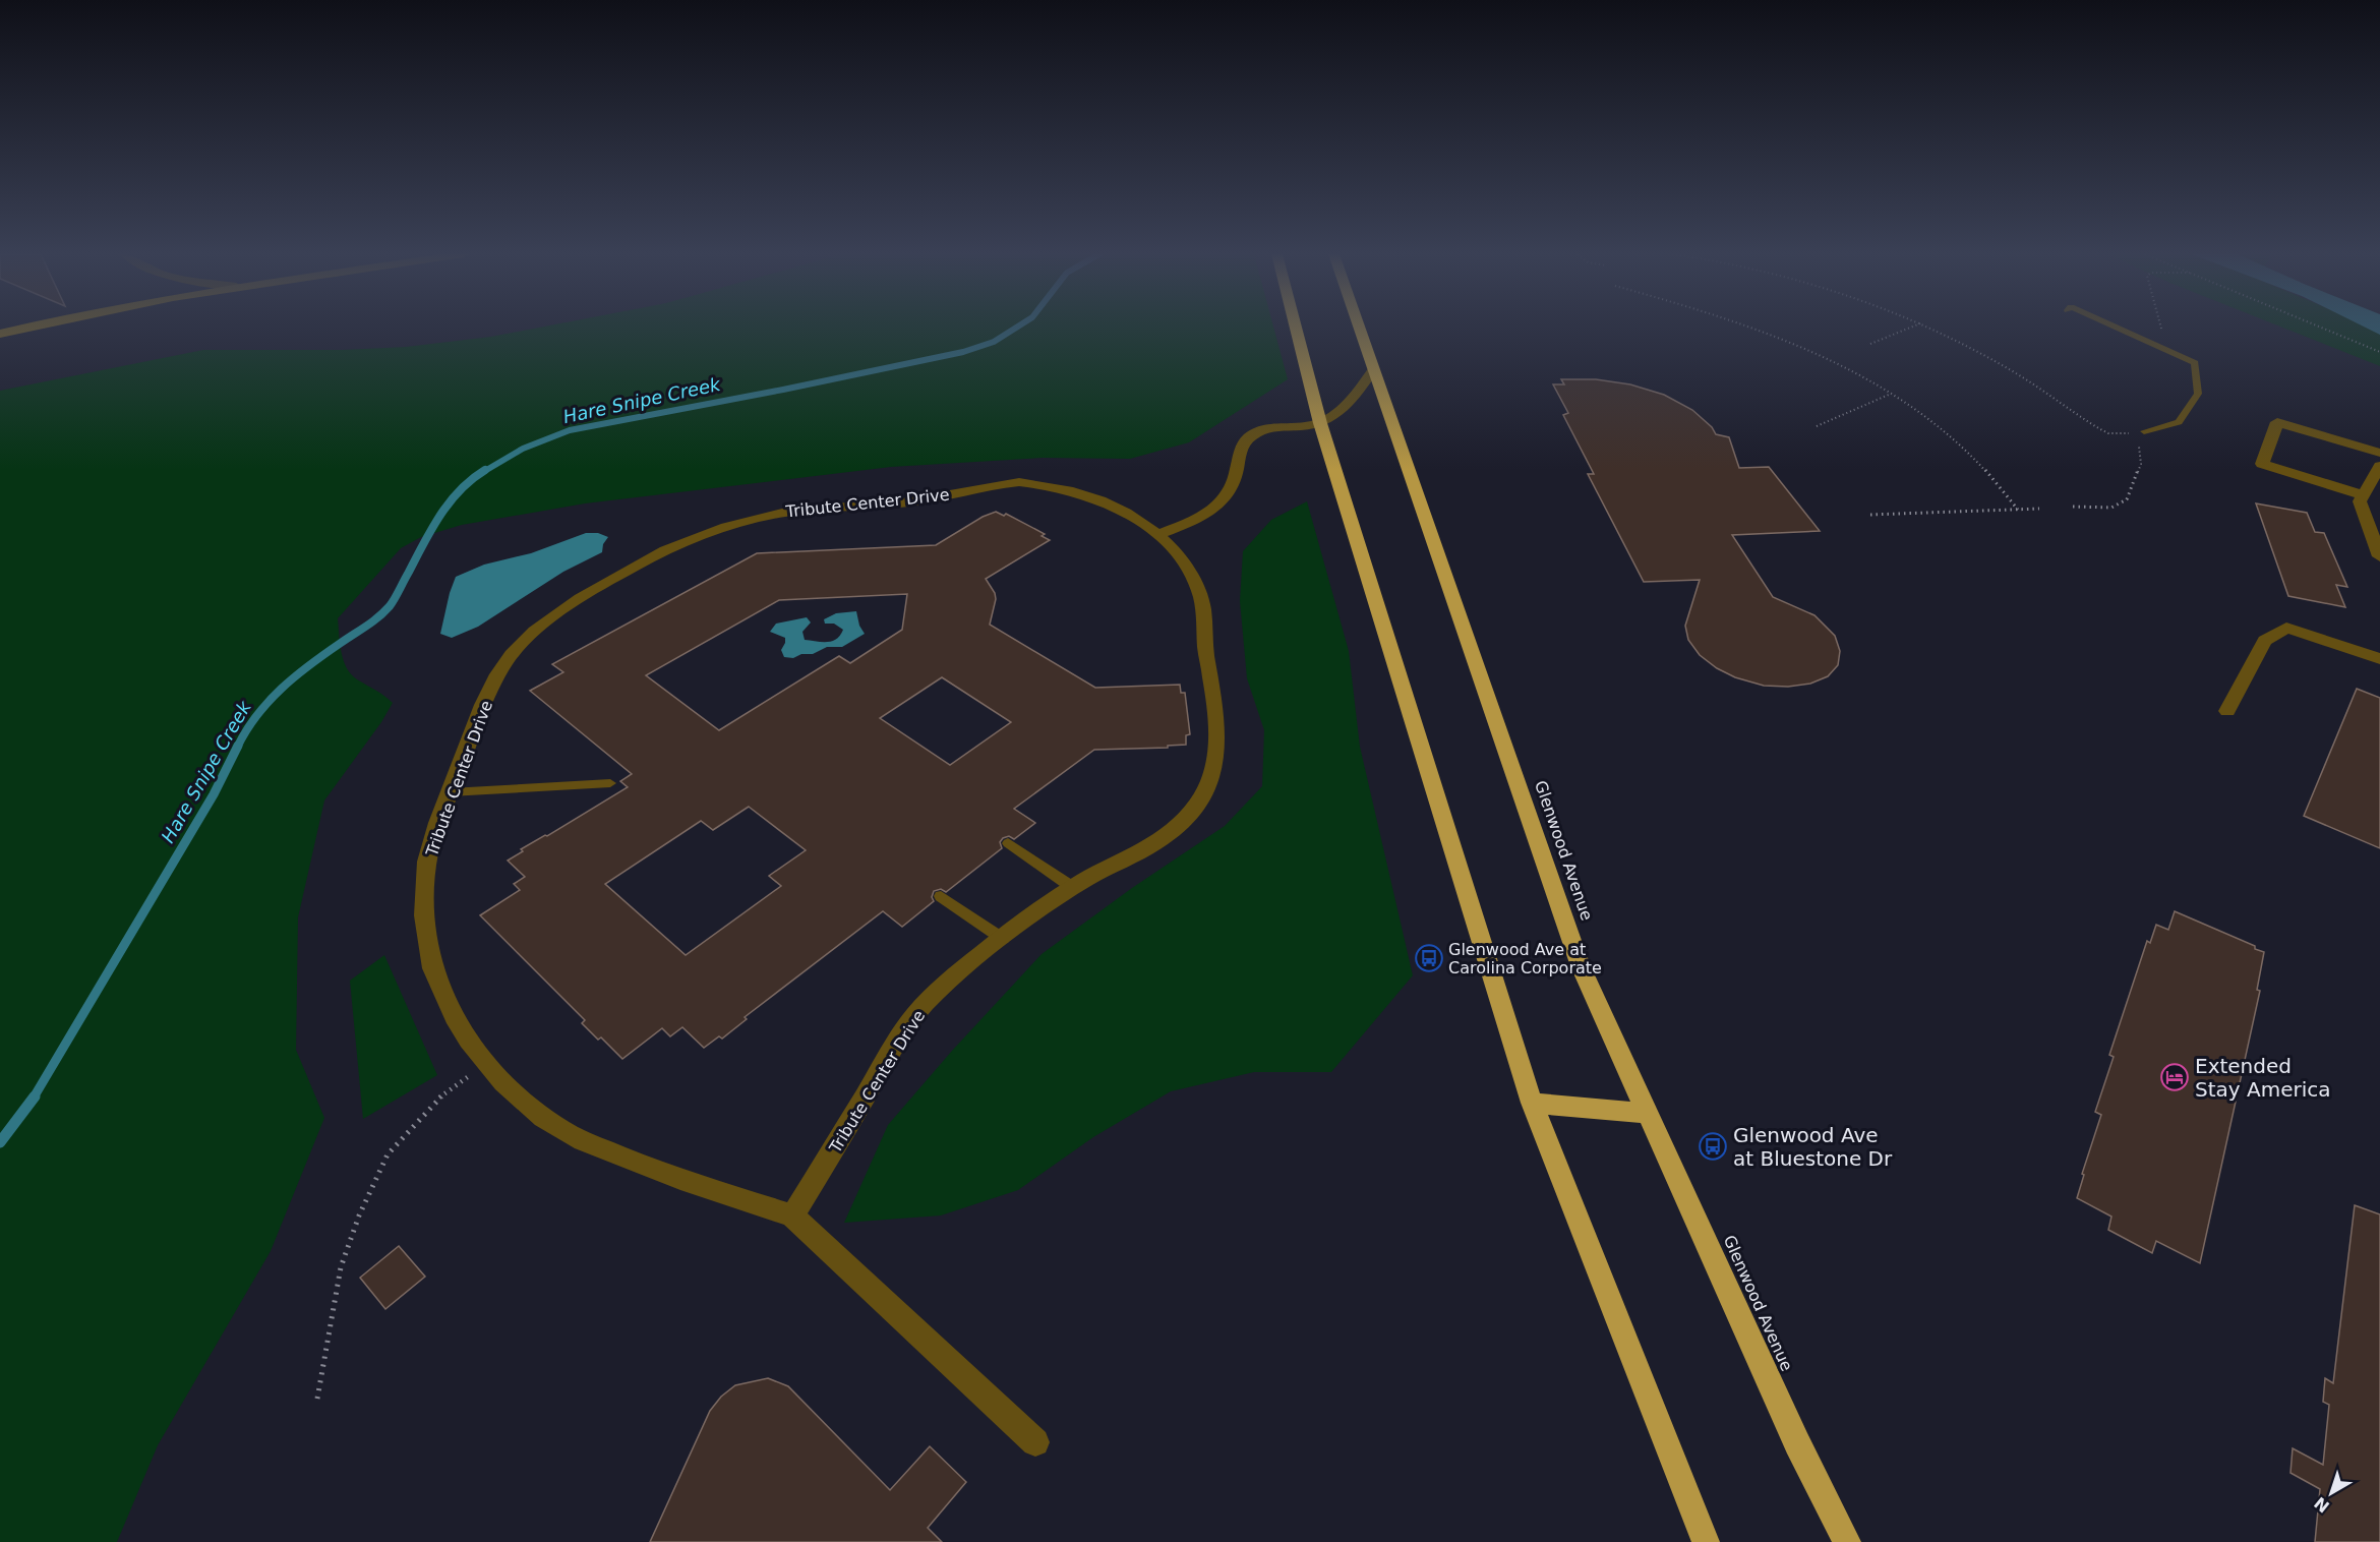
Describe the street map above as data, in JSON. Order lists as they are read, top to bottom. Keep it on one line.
{"streets":{"highway":["Glenwood Avenue"],"street":["Tribute Center Drive"]},"water":["Hare Snipe Creek"],"places":{"bus stop":["Glenwood Ave at Carolina Corporate","Glenwood Ave at Bluestone Dr"],"hotel":["Extended Stay America"]},"north":"bottom left"}
